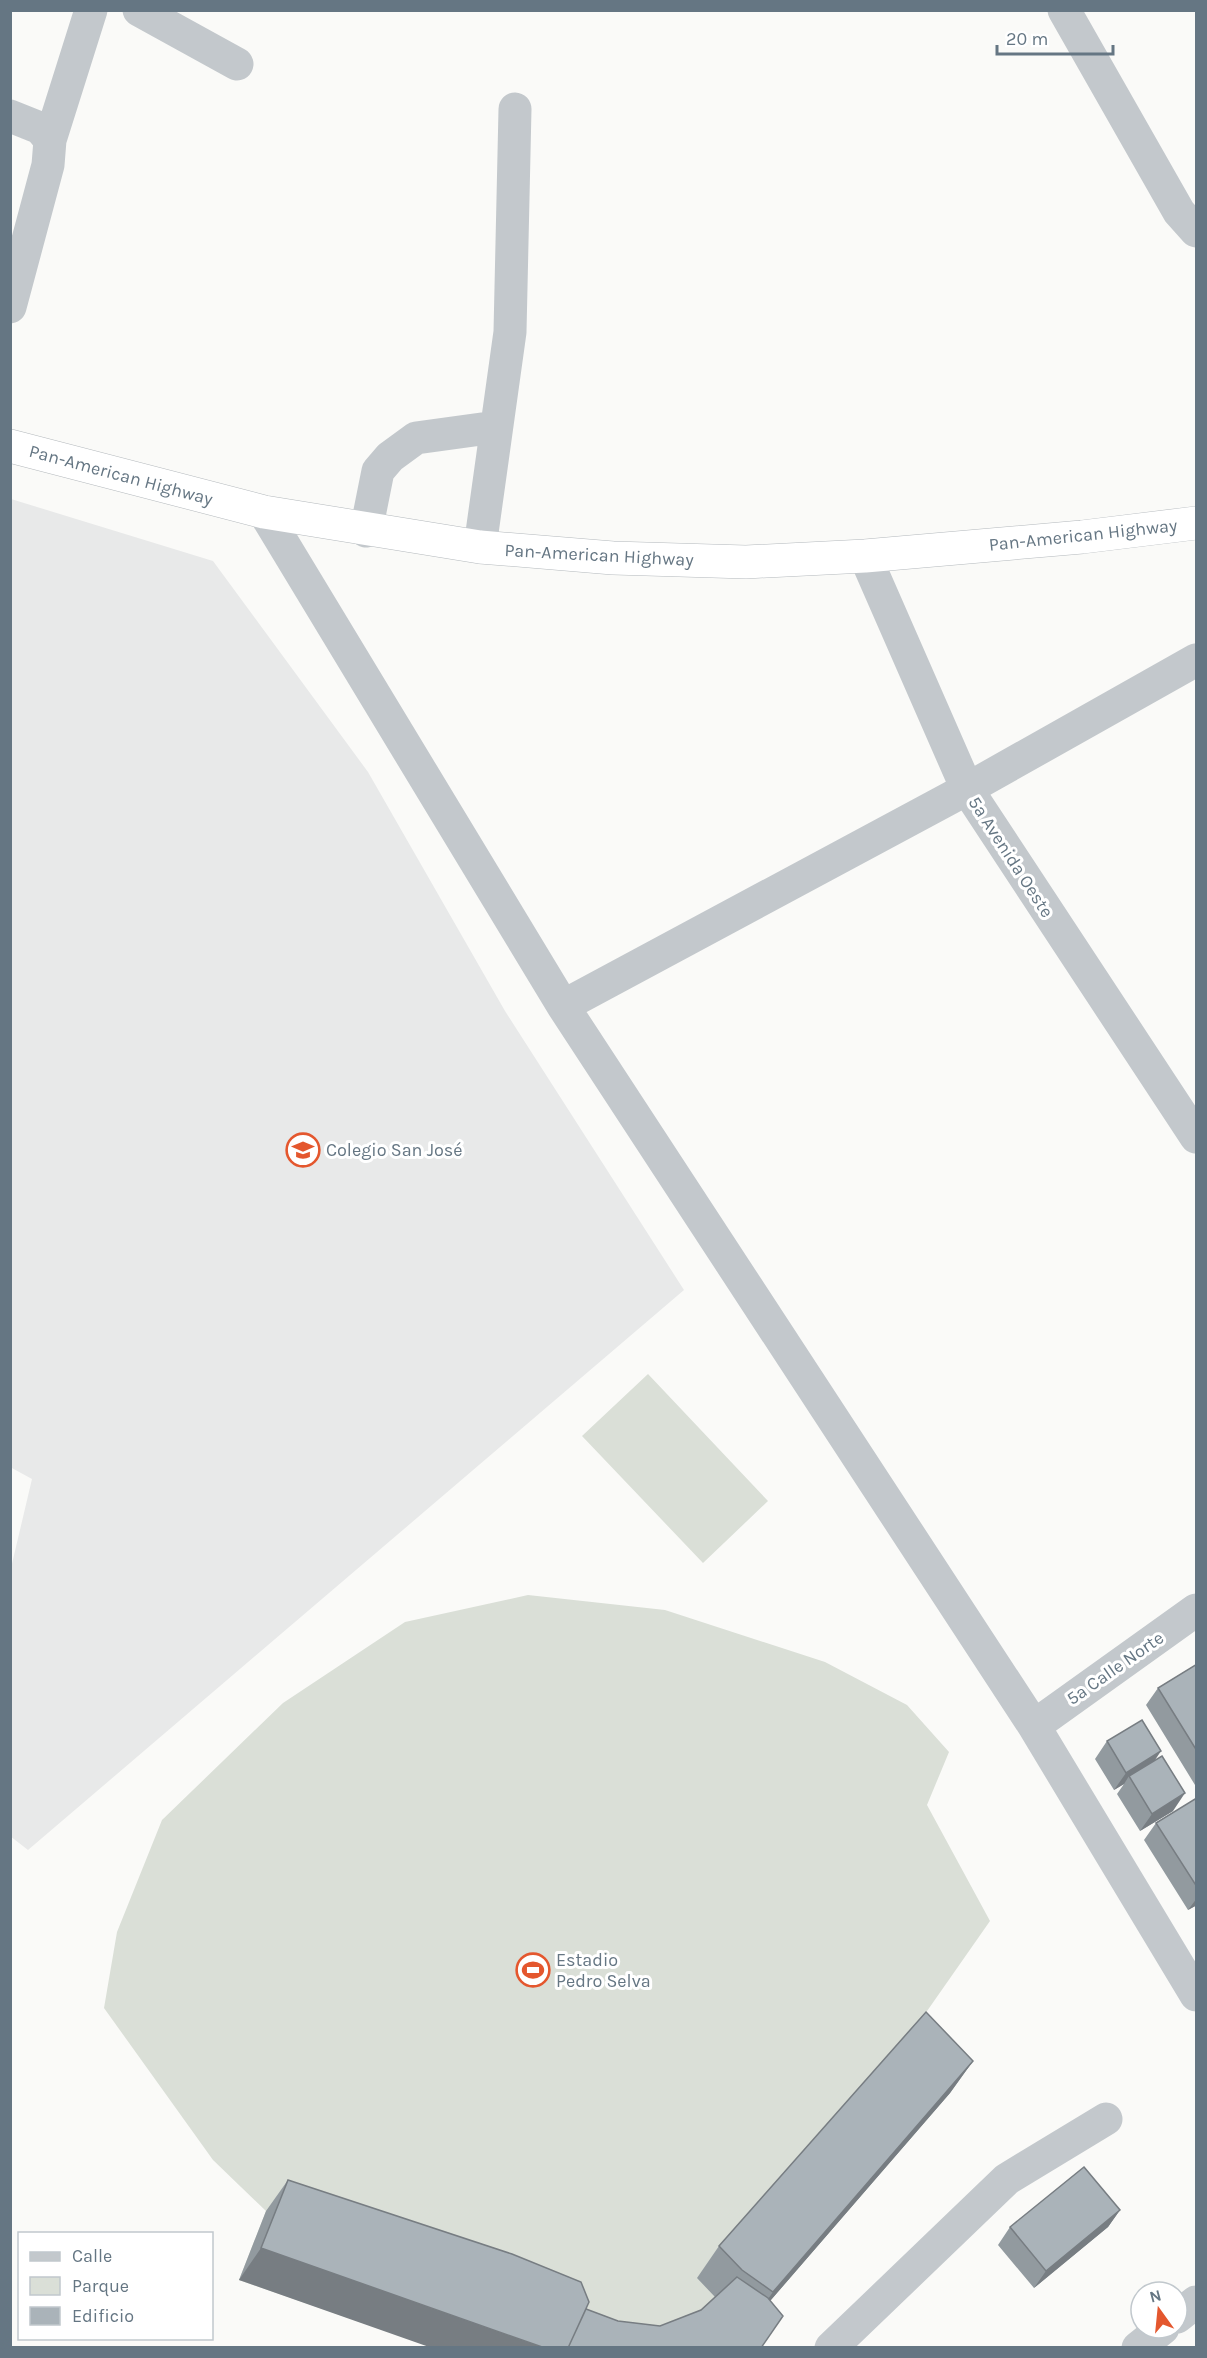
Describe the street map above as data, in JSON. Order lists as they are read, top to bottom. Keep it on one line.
{"streets":{"highway":["Pan-American Highway"],"street":["5a Avenida Oeste","5a Calle Norte"]},"crossings":[["Pan-American Highway","5a Avenida Oeste"]],"places":{"school or university":["Colegio San José"],"sports":["Estadio Pedro Selva"]},"legend":["Calle","Parque","Edificio"],"scale_bar":"20 m","north":"top"}
